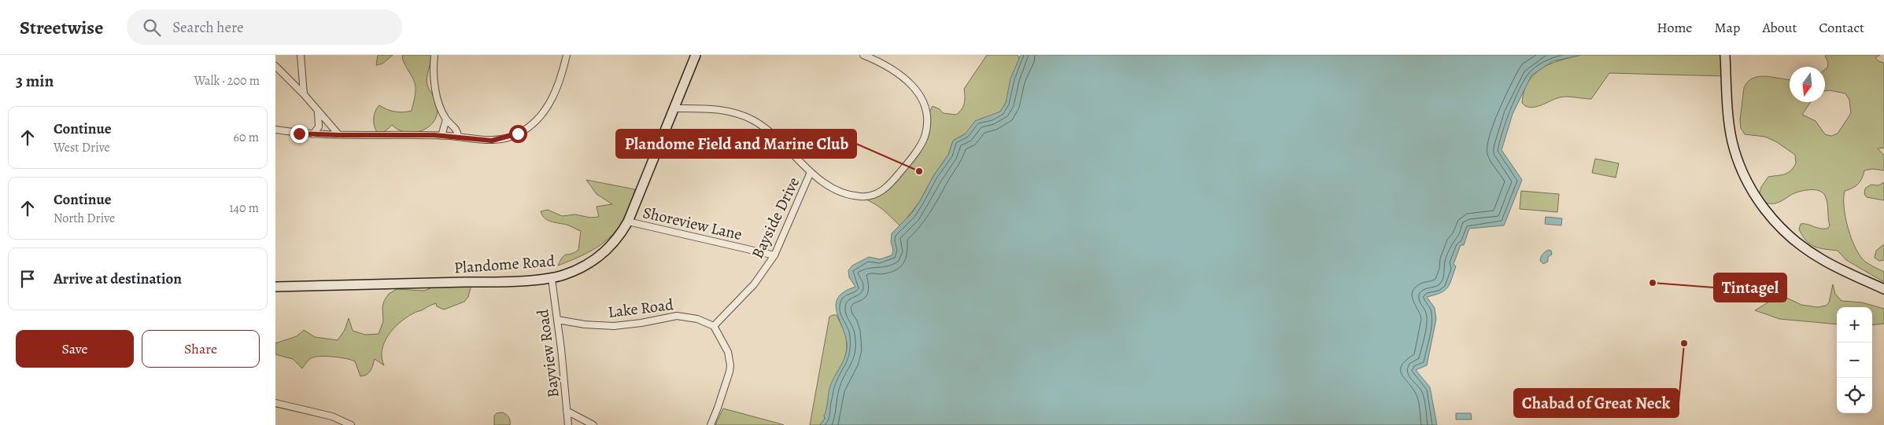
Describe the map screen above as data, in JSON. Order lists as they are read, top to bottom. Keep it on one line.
{"streets":{"main road":["Plandome Road"],"street":["Bayside Drive","Shoreview Lane","Lake Road","Bayview Road"]},"crossings":[["Bayside Drive","Shoreview Lane"],["Bayside Drive","Lake Road"],["Shoreview Lane","Plandome Road"],["Plandome Road","Bayview Road"],["Lake Road","Bayview Road"]],"places":["Plandome Field and Marine Club","Tintagel","Chabad of Great Neck"],"north":"bottom","page":{"header":"Streetwise","search":"Search here","nav":["Home","Map","About","Contact"],"heading":["3 min","Walk · 200 m"],"list":[["Continue","West Drive","60 m"],["Continue","North Drive","140 m"],"Arrive at destination"],"map_buttons":["+","−"],"buttons":["Save","Share"]}}
